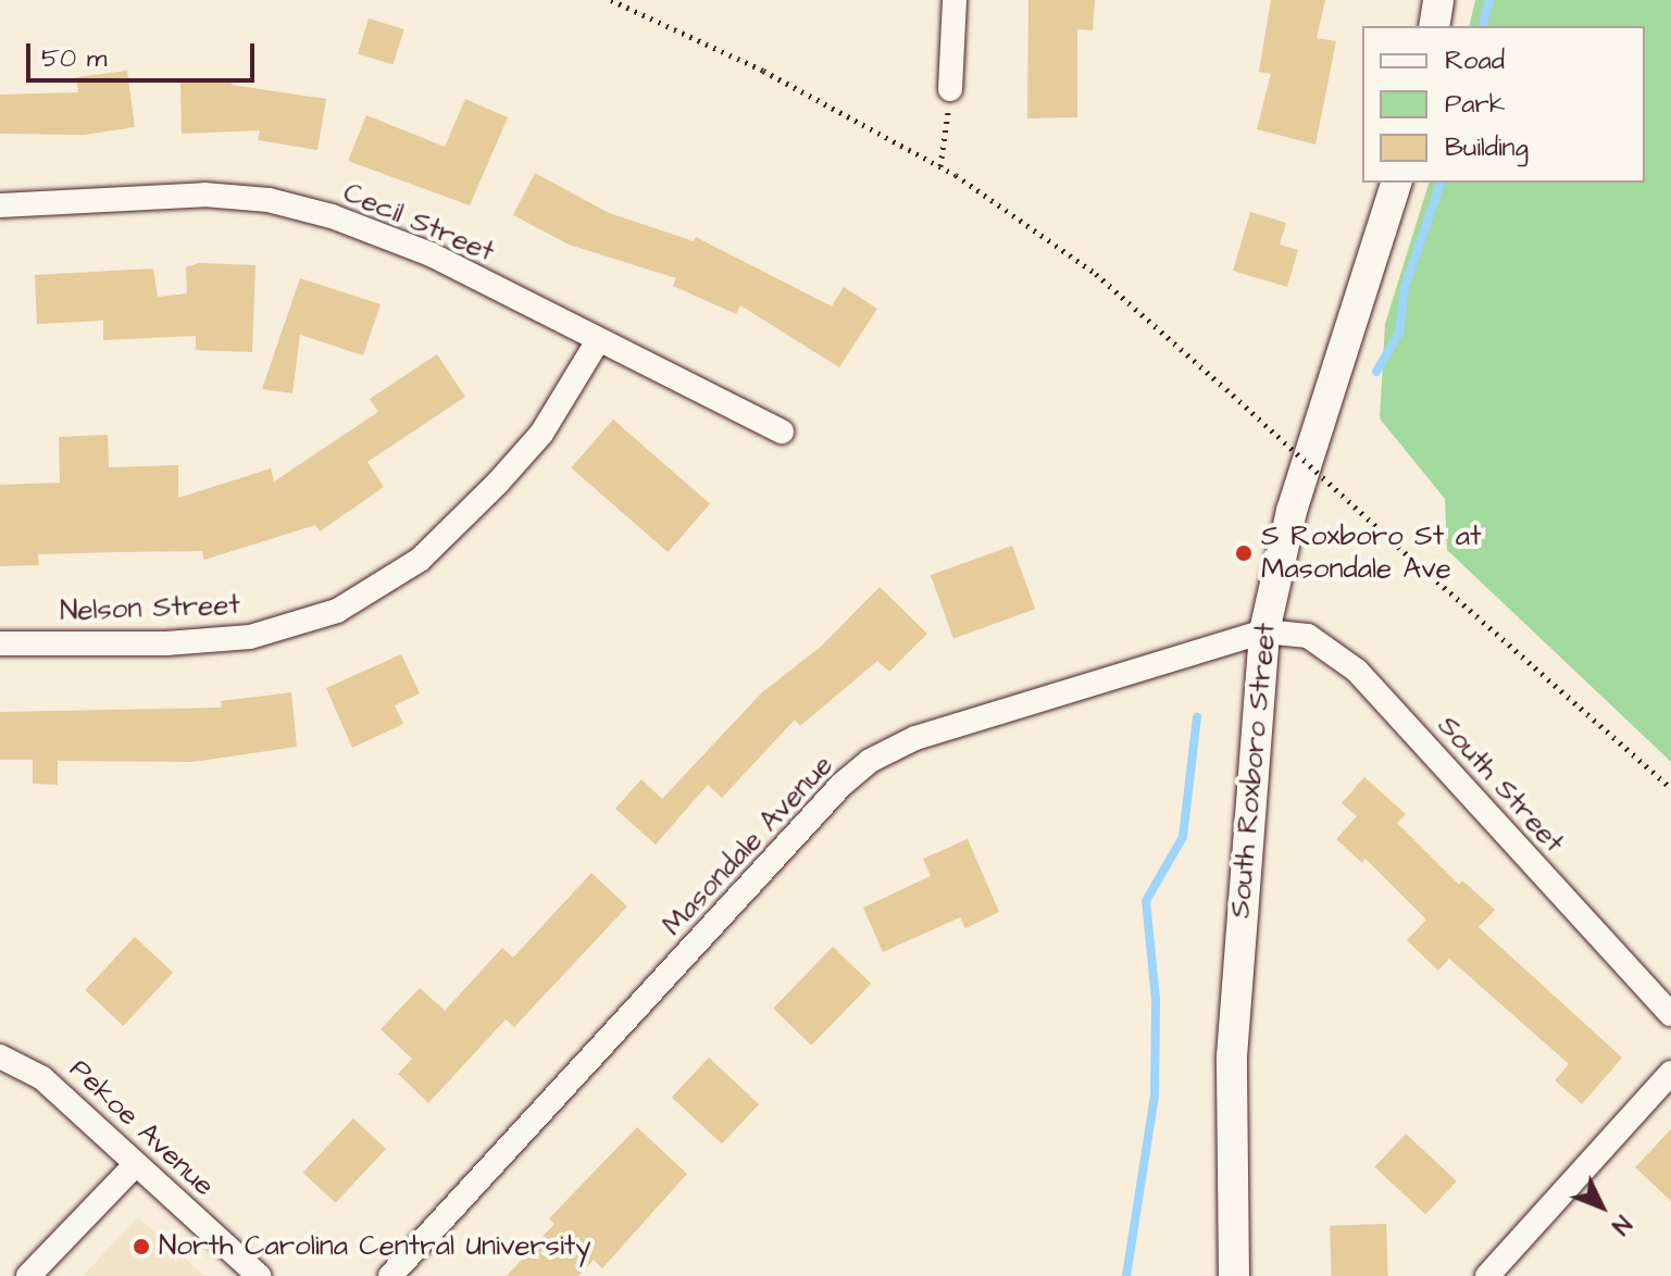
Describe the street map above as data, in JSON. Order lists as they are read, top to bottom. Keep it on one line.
{"streets":{"street":["Cecil Street","Nelson Street","South Roxboro Street","South Street","Masondale Avenue","Pekoe Avenue"]},"crossings":[["Cecil Street","Nelson Street"],["South Roxboro Street","South Street"],["South Roxboro Street","Masondale Avenue"],["South Street","Masondale Avenue"]],"places":["S Roxboro St at Masondale Ave","North Carolina Central University"],"legend":["Road","Park","Building"],"scale_bar":"50 m","north":"bottom right"}
